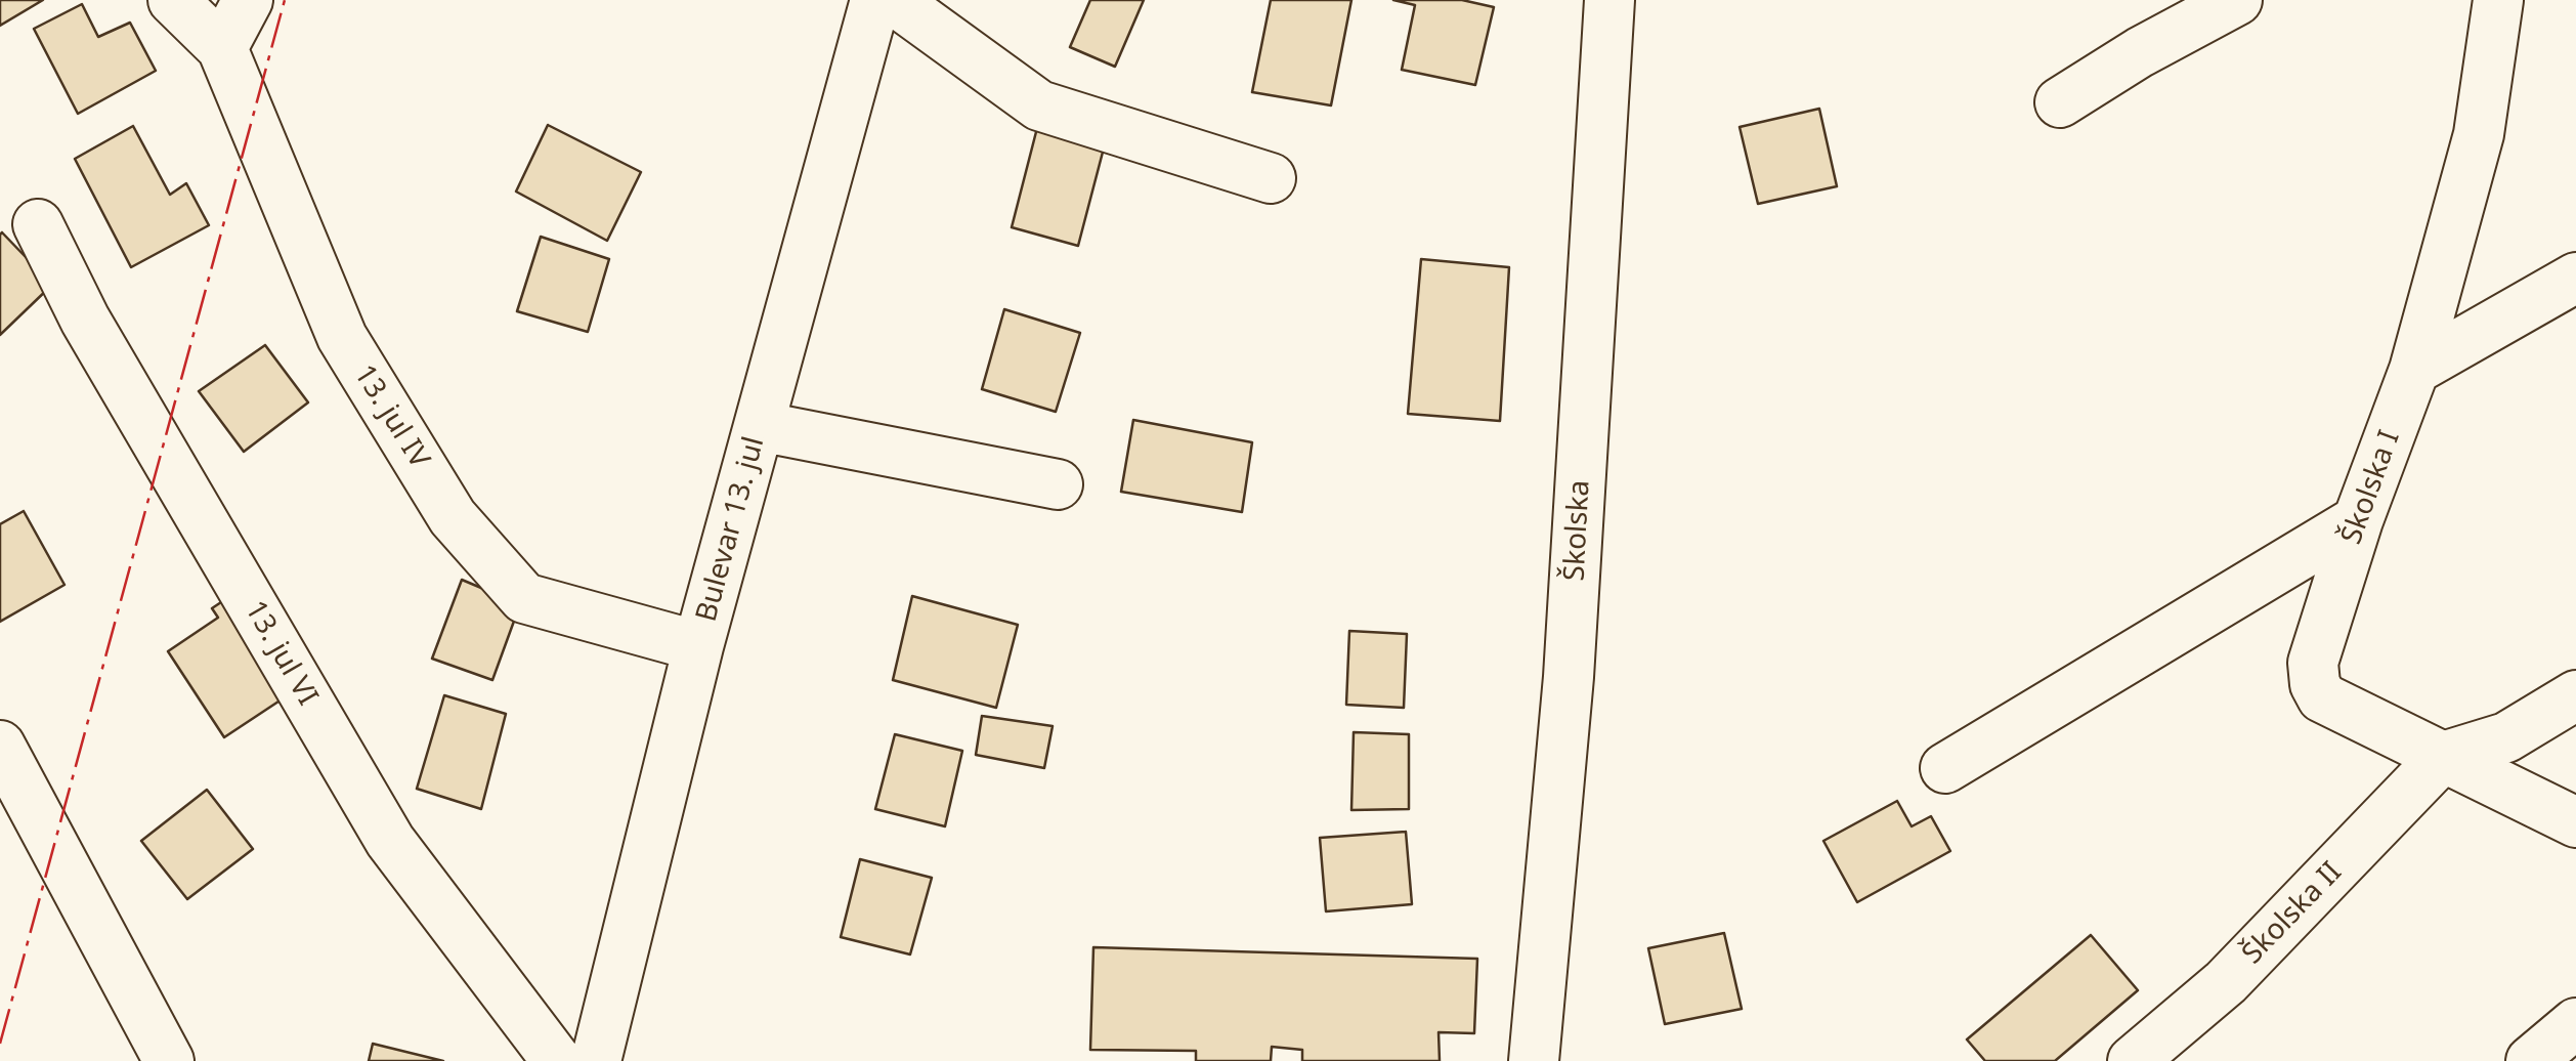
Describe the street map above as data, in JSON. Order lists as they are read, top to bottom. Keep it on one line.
{"streets":{"street":["13. jul IV","Školska I","Bulevar 13. jul","Školska","13. jul VI","Školska II"]},"crossings":[["13. jul IV","Bulevar 13. jul"],["Školska I","Školska II"]]}
